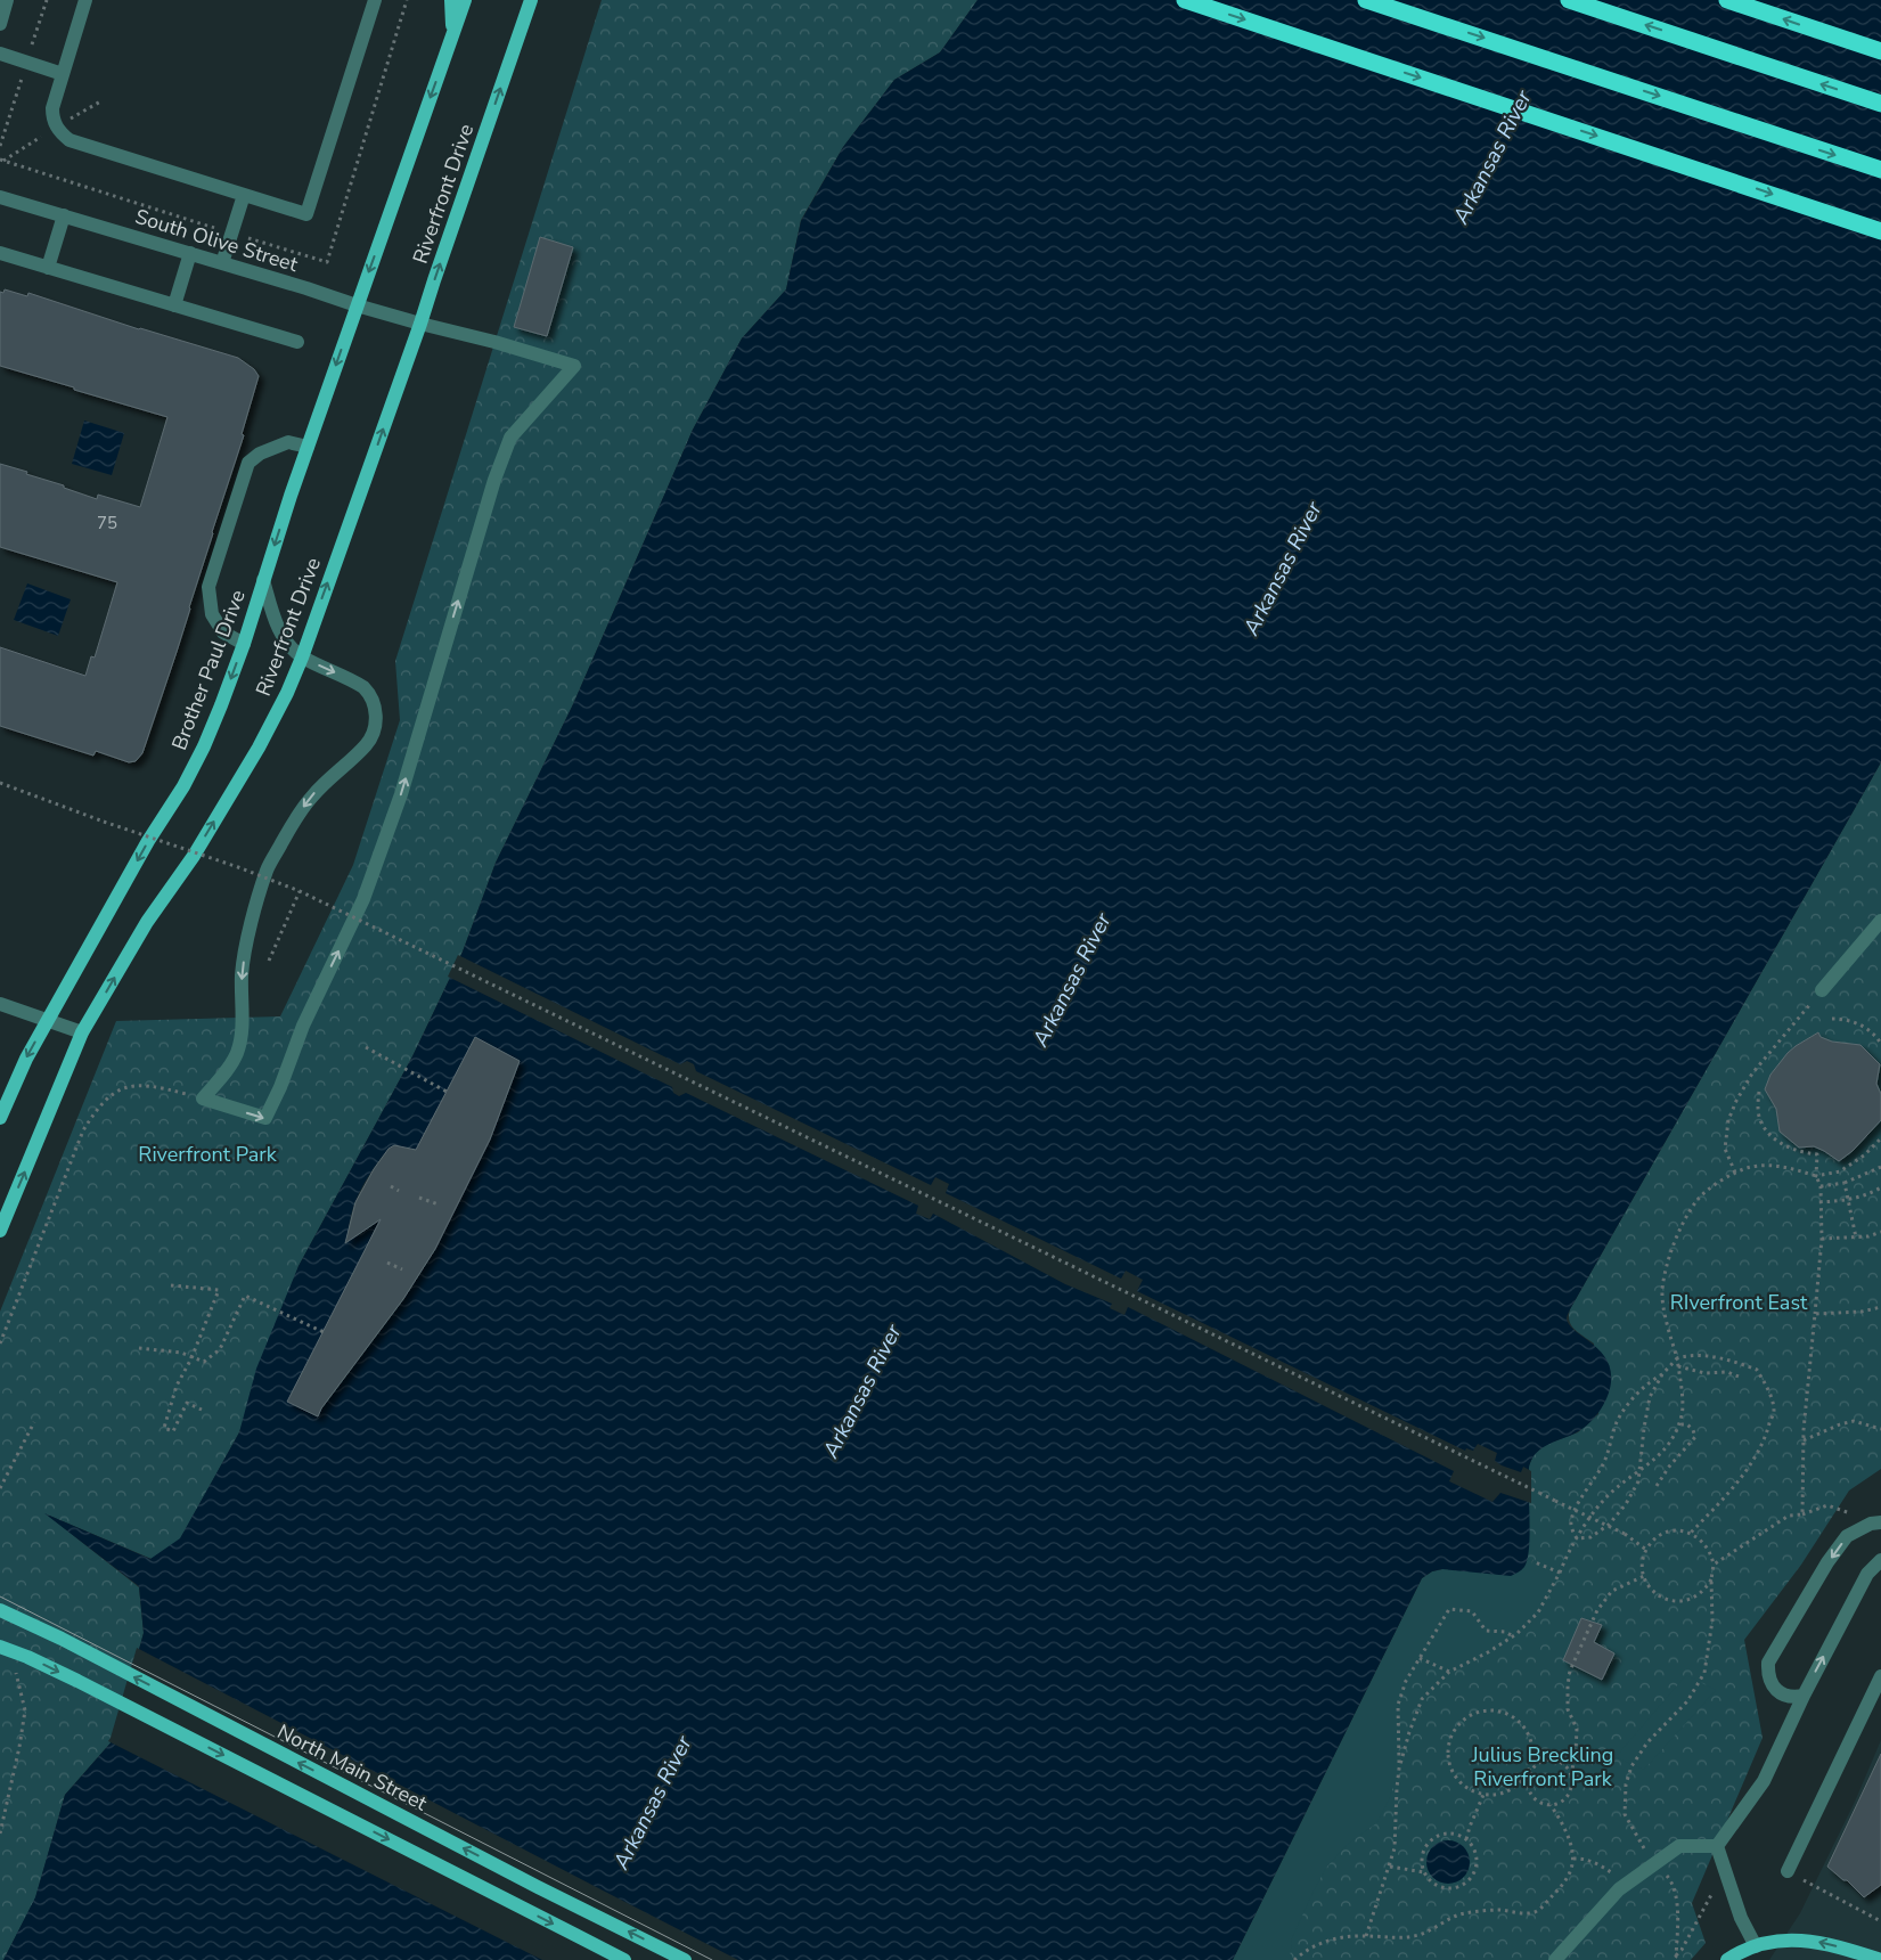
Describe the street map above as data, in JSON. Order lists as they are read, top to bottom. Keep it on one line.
{"streets":{"main road":["Riverfront Drive","Brother Paul Drive","North Main Street"],"street":["South Olive Street"]},"crossings":[["Riverfront Drive","South Olive Street"],["South Olive Street","Brother Paul Drive"]],"one_way":["Riverfront Drive","Brother Paul Drive"],"water":["Arkansas River"],"parks":["Riverfront Park","RIverfront East","Julius Breckling Riverfront Park"],"house_numbers":["75"]}
